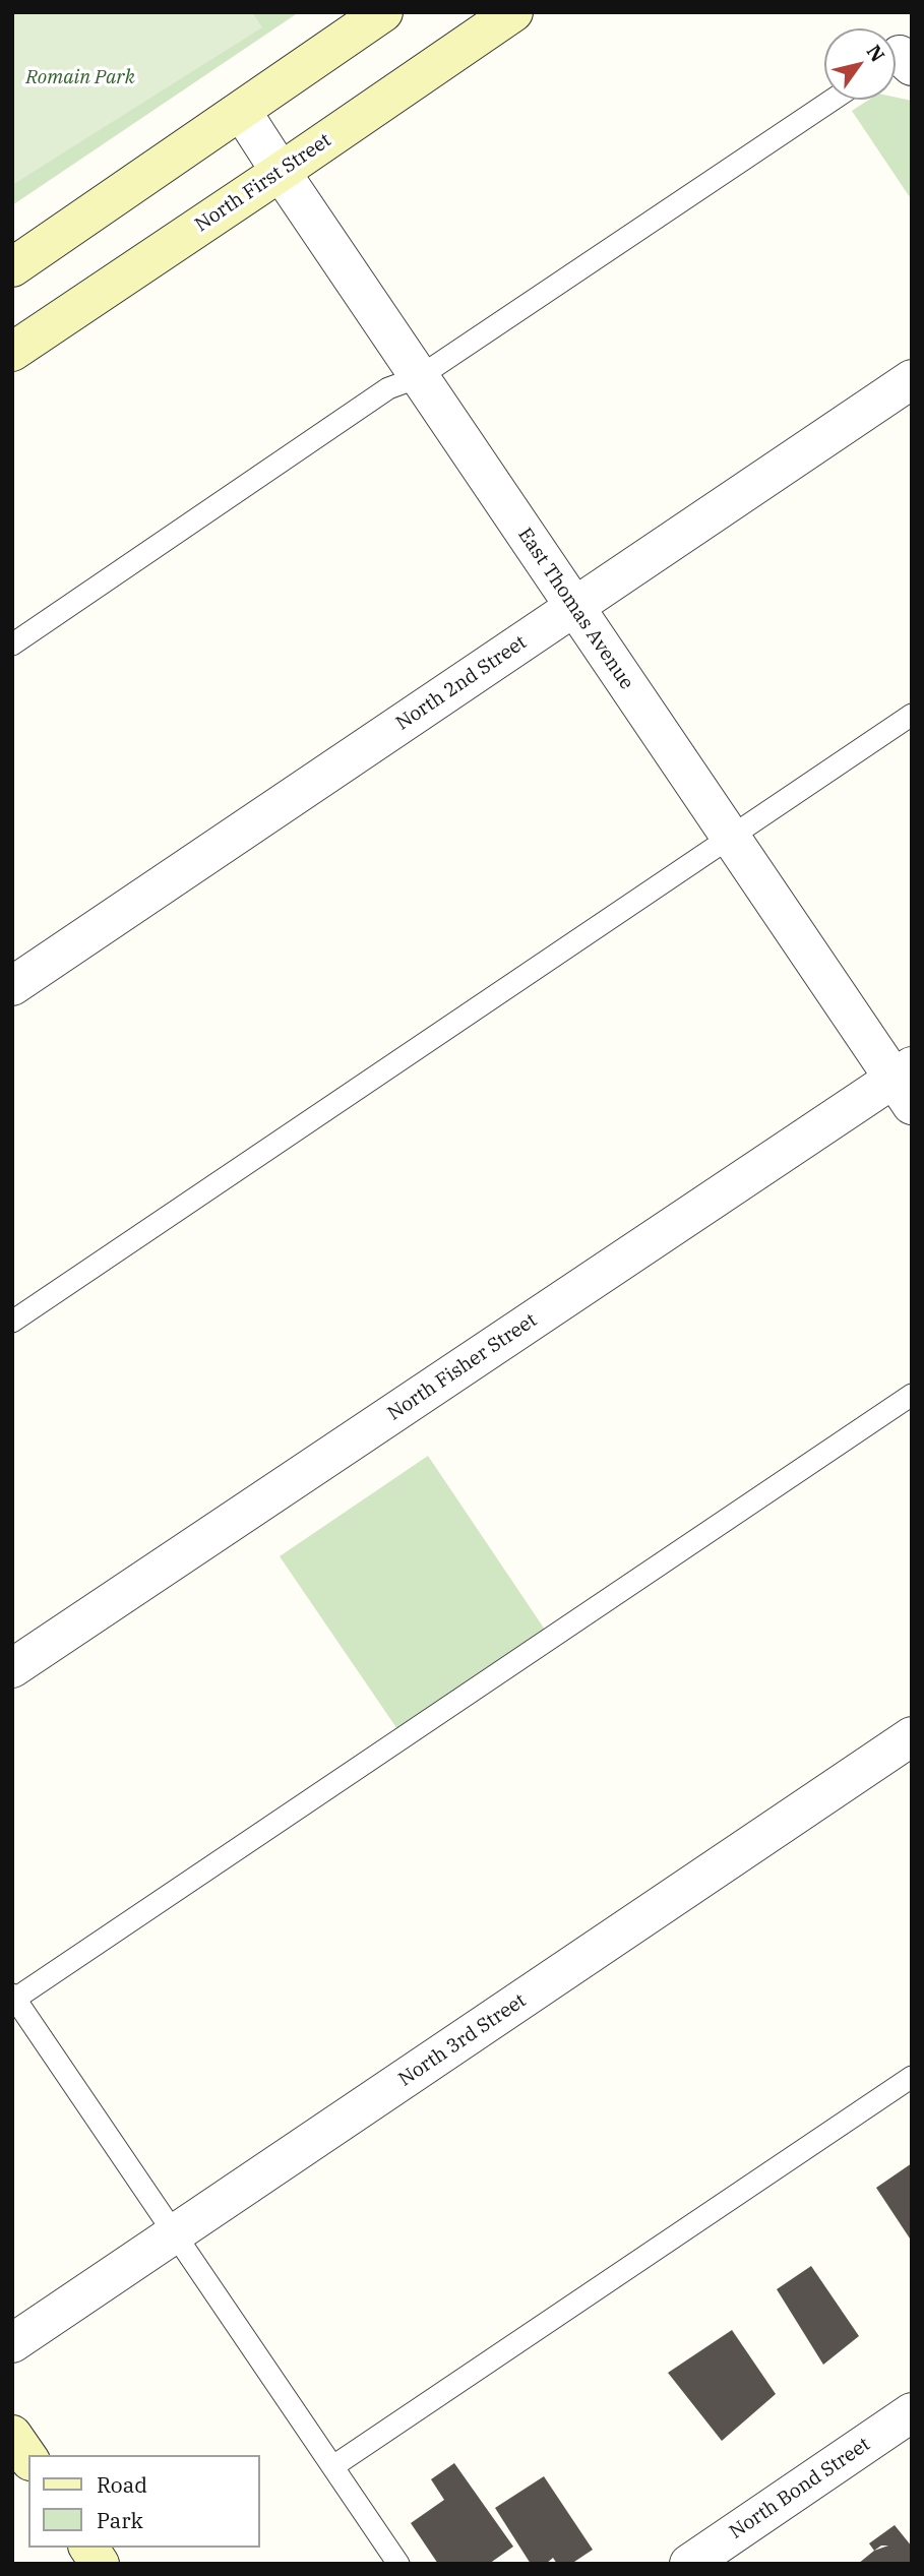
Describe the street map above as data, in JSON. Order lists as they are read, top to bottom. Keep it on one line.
{"streets":{"main road":["North First Street"],"street":["East Thomas Avenue","North 2nd Street","North Fisher Street","North 3rd Street","North Bond Street"]},"crossings":[["North First Street","East Thomas Avenue"],["East Thomas Avenue","North 2nd Street"],["East Thomas Avenue","North Fisher Street"]],"parks":["Romain Park"],"legend":["Road","Park"],"north":"top right"}
